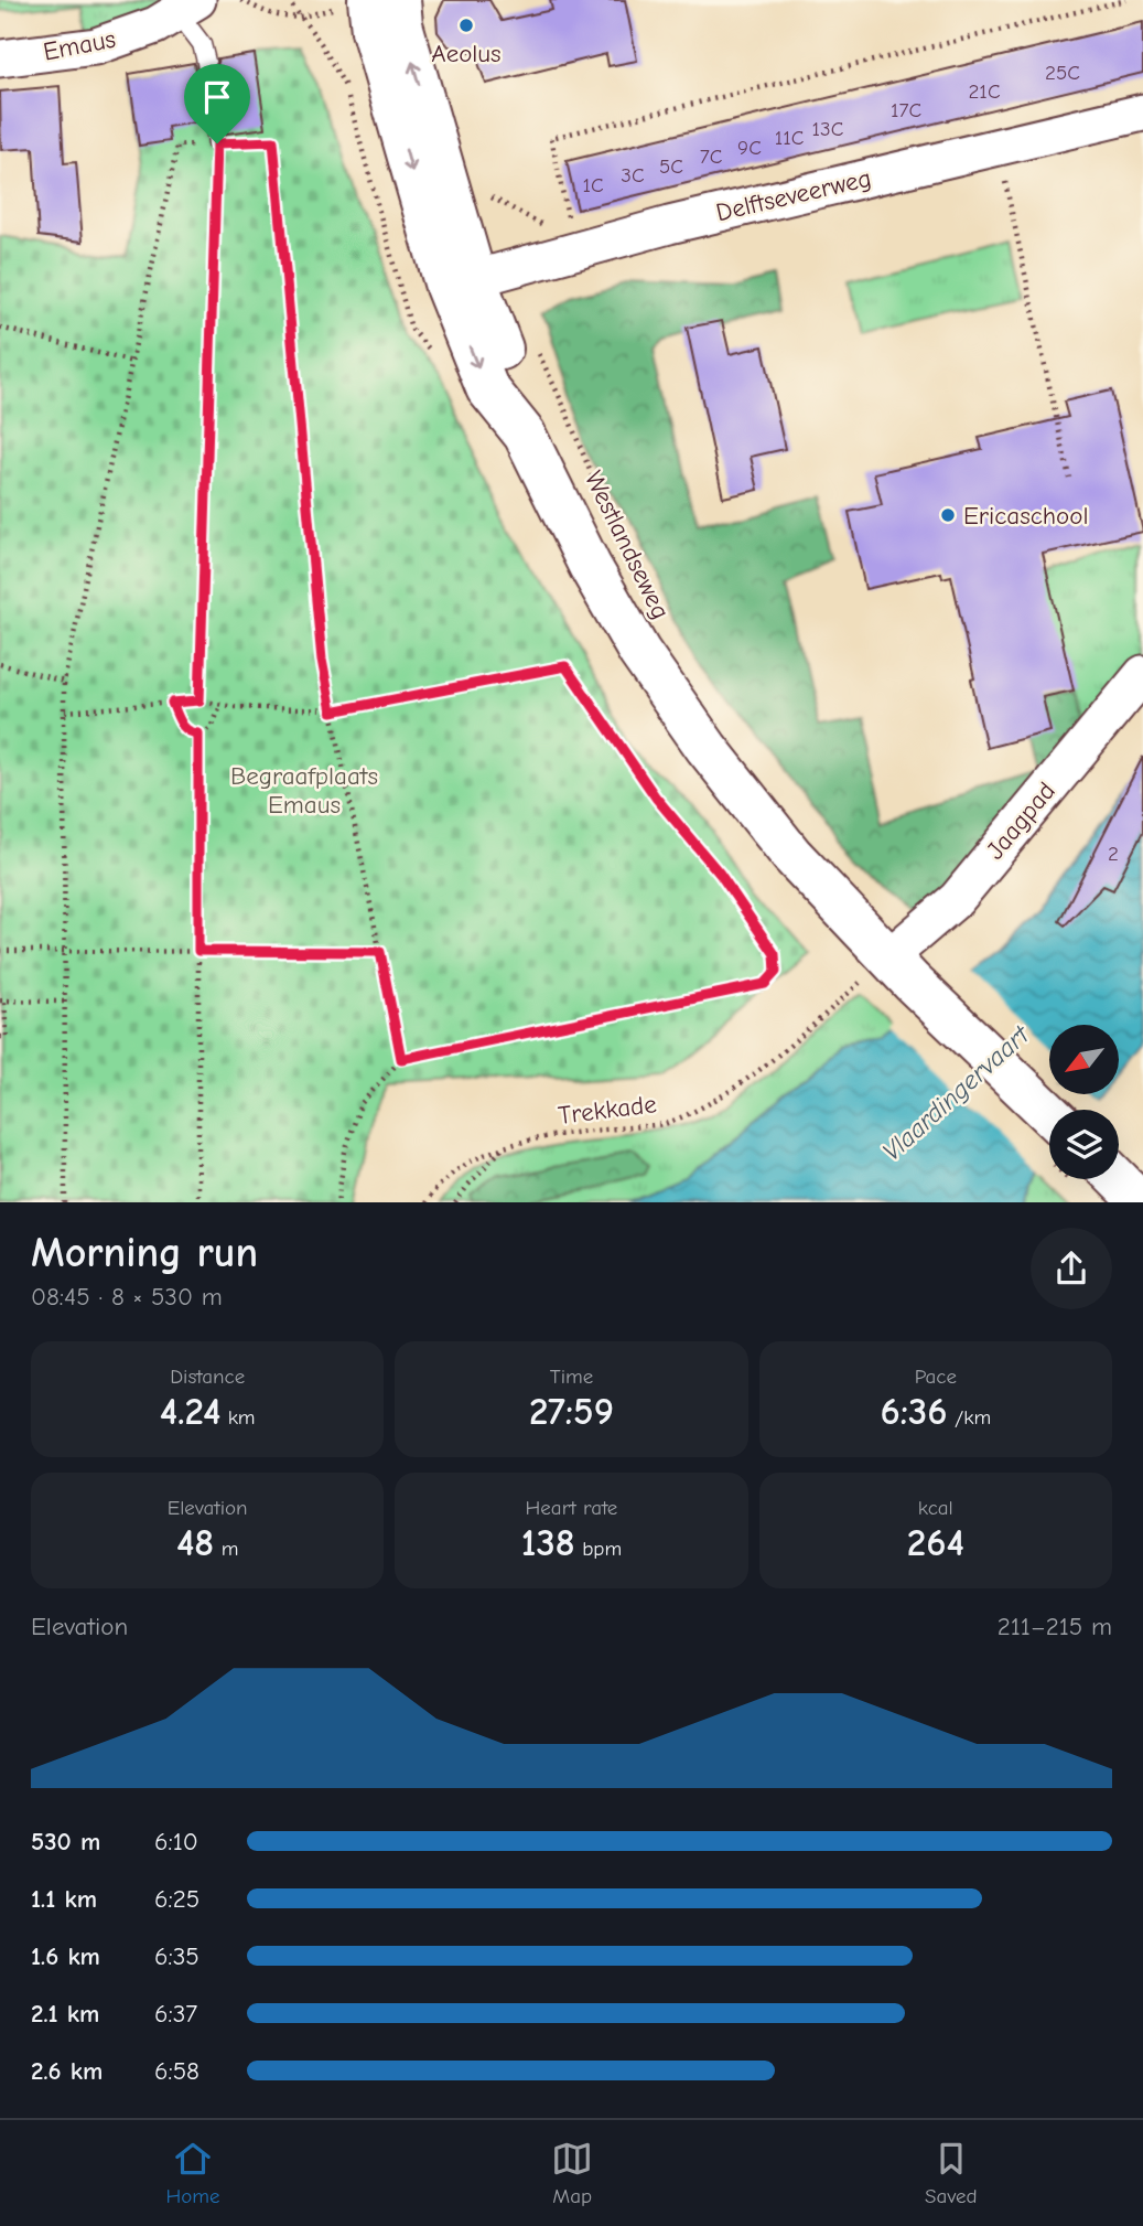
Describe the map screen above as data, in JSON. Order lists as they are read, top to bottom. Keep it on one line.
{"streets":{"main road":["Westlandseweg"],"street":["Emaus","Delftseveerweg","Jaagpad"],"path":["Trekkade"]},"crossings":[["Delftseveerweg","Westlandseweg"],["Westlandseweg","Jaagpad"],["Westlandseweg","Trekkade"],["Jaagpad","Trekkade"]],"water":["Vlaardingervaart"],"parks":["Begraafplaats Emaus"],"places":["Aeolus","Ericaschool"],"house_numbers":["25C","21C","17C","13C","11C","9C","7C","5C","3C","1C","2"],"north":"bottom left","page":{"heading":["Morning run","08:45 · 8 × 530 m"],"stats":[["Distance","4.24 km"],["Time","27:59"],["Pace","6:36 /km"],["Elevation","48 m"],["Heart rate","138 bpm"],["kcal","264"]],"chart":["Elevation","211–215 m"],"list":[{"name":"530 m","note":"6:10"},{"name":"1.1 km","note":"6:25"},{"name":"1.6 km","note":"6:35"},{"name":"2.1 km","note":"6:37"},{"name":"2.6 km","note":"6:58"}],"tabs":["Home","Map","Saved"]}}
